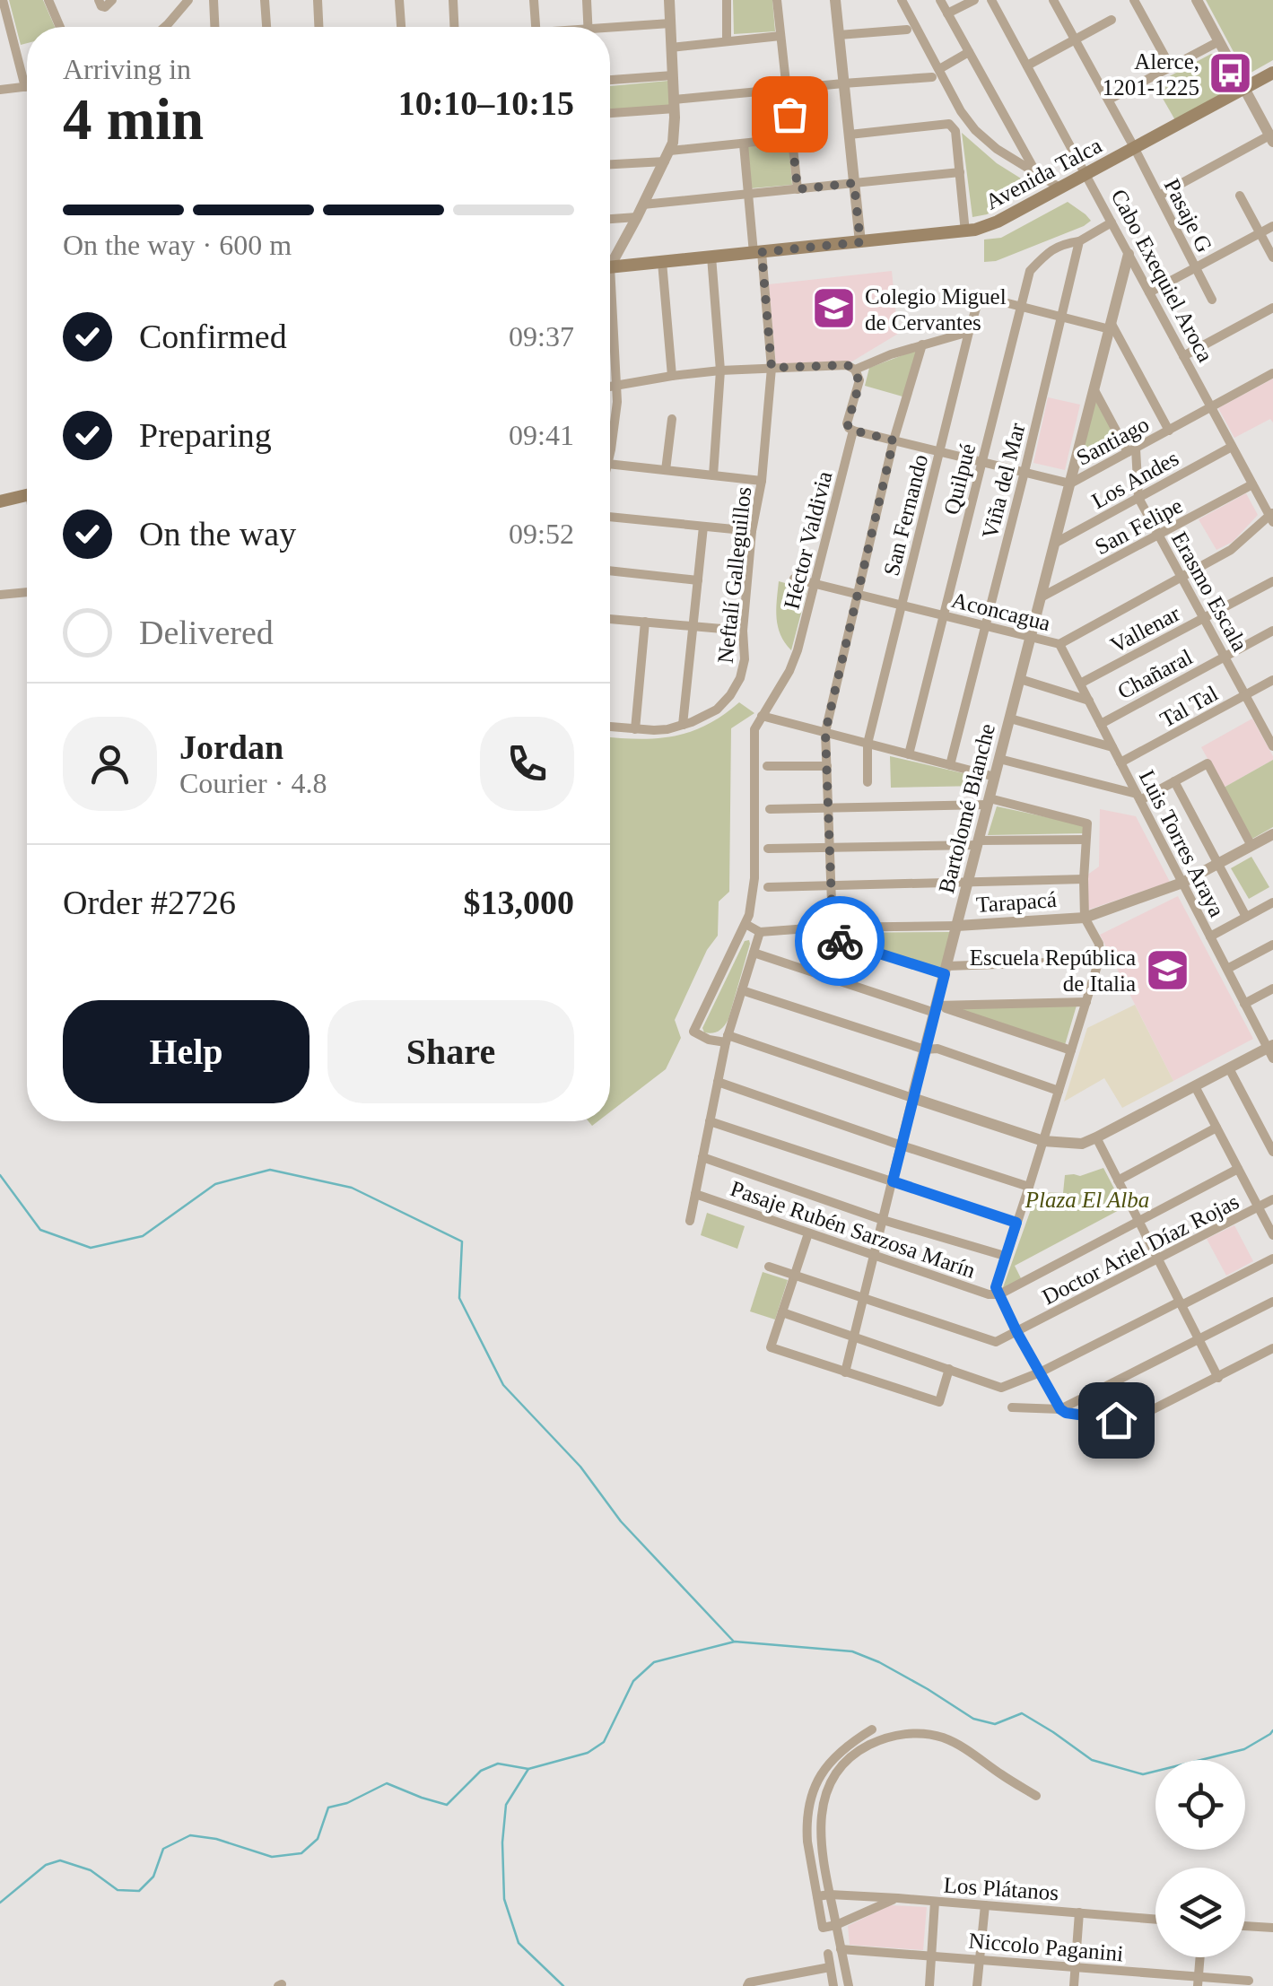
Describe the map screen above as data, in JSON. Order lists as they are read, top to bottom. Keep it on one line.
{"streets":{"main road":["Avenida Talca"],"street":["Pasaje G","Cabo Exequiel Aroca","Santiago","Quilpué","Los Andes","Viña del Mar","San Fernando","San Felipe","Héctor Valdivia","Neftalí Galleguillos","Erasmo Escala","Aconcagua","Vallenar","Chañaral","Tal Tal","Bartolomé Blanche","Luis Torres Araya","Tarapacá","Pasaje Rubén Sarzosa Marín","Doctor Ariel Díaz Rojas","Los Plátanos","Niccolo Paganini"]},"crossings":[["Avenida Talca","Pasaje G"],["Avenida Talca","Cabo Exequiel Aroca"],["Avenida Talca","Neftalí Galleguillos"],["Cabo Exequiel Aroca","Santiago"],["Cabo Exequiel Aroca","Los Andes"],["Cabo Exequiel Aroca","San Felipe"],["Cabo Exequiel Aroca","Aconcagua"],["Cabo Exequiel Aroca","Bartolomé Blanche"],["Santiago","Quilpué"],["Santiago","Viña del Mar"],["Santiago","San Fernando"],["Santiago","Héctor Valdivia"],["Santiago","Erasmo Escala"],["Santiago","Bartolomé Blanche"],["Quilpué","Viña del Mar"],["Quilpué","San Fernando"],["Quilpué","Aconcagua"],["Los Andes","Erasmo Escala"],["Los Andes","Bartolomé Blanche"],["Viña del Mar","Aconcagua"],["San Fernando","Aconcagua"],["San Felipe","Erasmo Escala"],["San Felipe","Bartolomé Blanche"],["Héctor Valdivia","Aconcagua"],["Erasmo Escala","Aconcagua"],["Erasmo Escala","Vallenar"],["Erasmo Escala","Chañaral"],["Erasmo Escala","Tal Tal"],["Aconcagua","Bartolomé Blanche"],["Aconcagua","Luis Torres Araya"],["Vallenar","Luis Torres Araya"],["Chañaral","Luis Torres Araya"],["Tal Tal","Luis Torres Araya"],["Bartolomé Blanche","Tarapacá"],["Bartolomé Blanche","Pasaje Rubén Sarzosa Marín"],["Bartolomé Blanche","Doctor Ariel Díaz Rojas"],["Luis Torres Araya","Tarapacá"]],"parks":["Plaza El Alba"],"places":{"bus stop":["Alerce, 1201-1225"],"school or university":["Colegio Miguel de Cervantes","Escuela República de Italia"]},"page":{"heading":["4 min","Arriving in","10:10–10:15"],"panel":["Jordan","Courier · 4.8","Order #2726","$13,000"],"bar":"On the way · 600 m","list":[["Confirmed","09:37"],["Preparing","09:41"],["On the way","09:52"],"Delivered"],"buttons":["Help","Share"]}}
